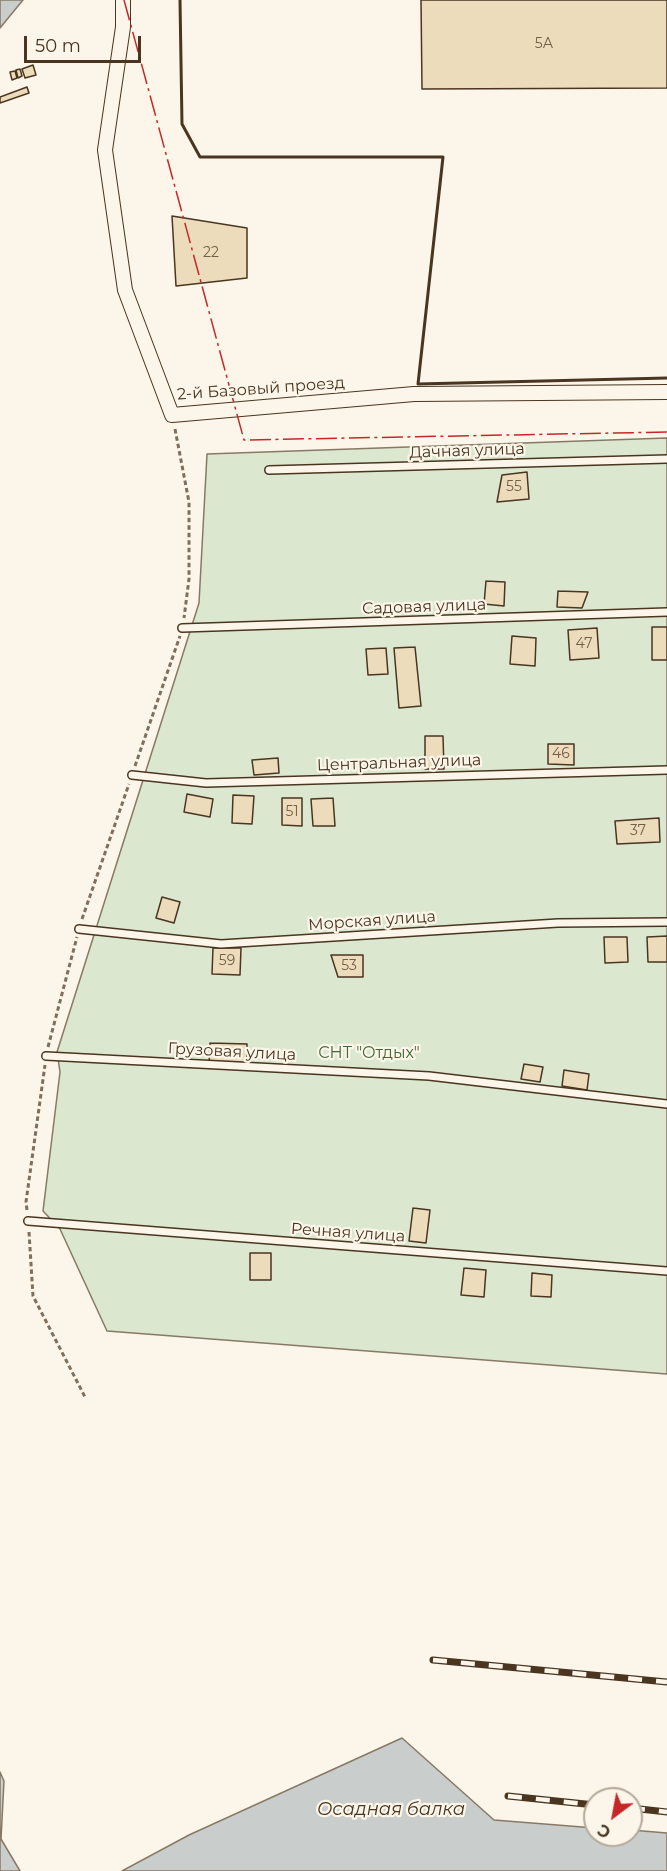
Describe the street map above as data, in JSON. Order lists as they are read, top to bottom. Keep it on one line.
{"streets":{"street":["2-й Базовый проезд"],"lane":["Дачная улица","Садовая улица","Центральная улица","Морская улица","Грузовая улица","Речная улица"]},"water":["Осадная балка"],"parks":["СНТ \"Отдых\""],"house_numbers":["5А","22","55","47","46","51","37","59","53"],"scale_bar":"50 m","north":"bottom left"}
